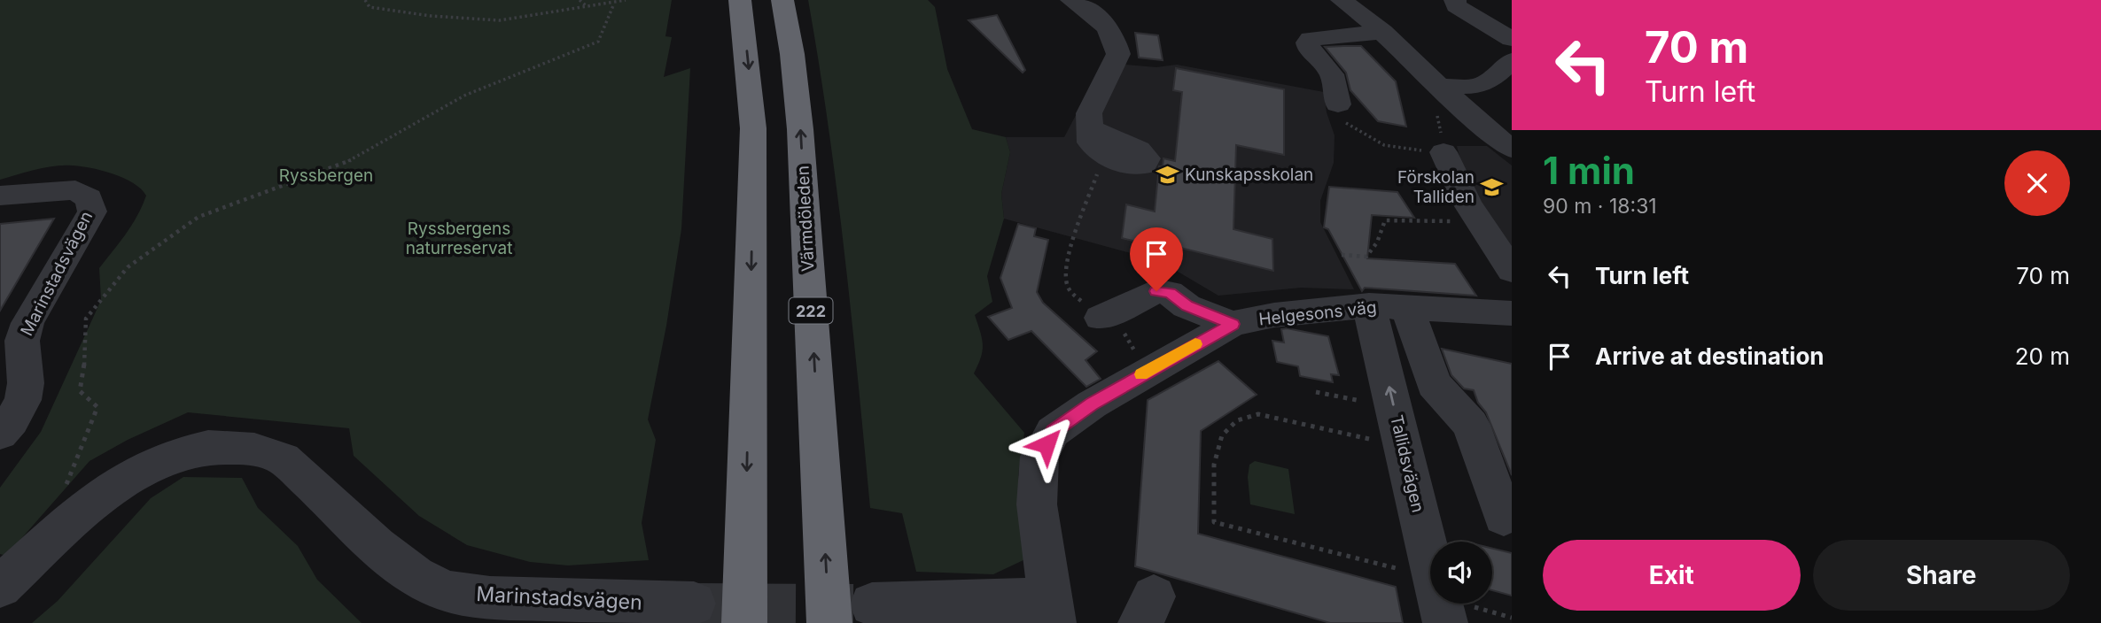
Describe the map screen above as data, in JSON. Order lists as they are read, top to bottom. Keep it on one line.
{"streets":{"highway":["Värmdöleden","222"],"street":["Marinstadsvägen","Helgesons väg","Tallidsvägen"]},"crossings":[["Helgesons väg","Tallidsvägen"]],"parks":["Ryssbergen","Ryssbergens naturreservat"],"places":{"school or university":["Kunskapsskolan","Förskolan Talliden"]},"page":{"turn":["70 m","Turn left"],"heading":["1 min","90 m · 18:31"],"list":[{"name":"Turn left","value":"70 m"},{"name":"Arrive at destination","value":"20 m"}],"buttons":["Exit","Share"]}}
